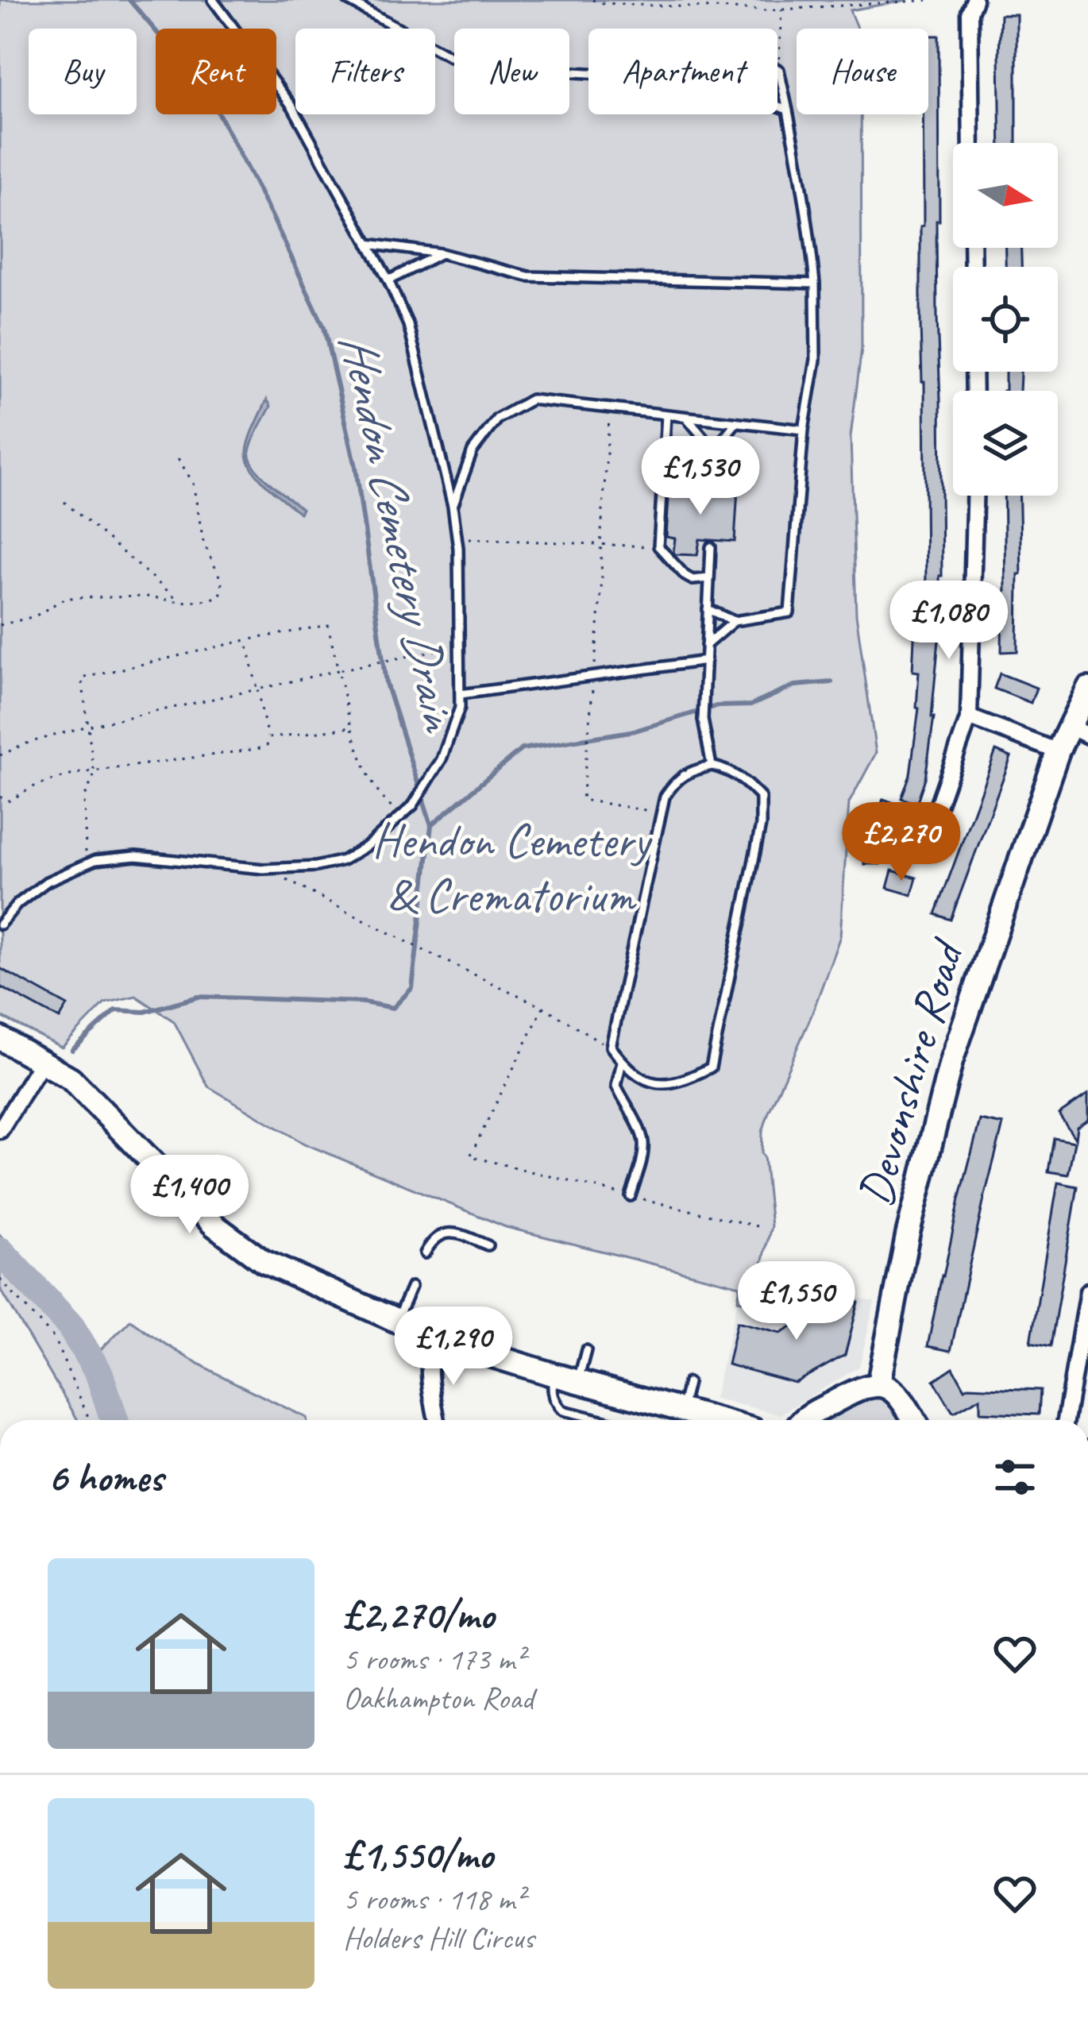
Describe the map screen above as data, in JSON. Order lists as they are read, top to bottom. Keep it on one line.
{"streets":{"main road":["Devonshire Road"]},"water":["Hendon Cemetery Drain"],"parks":["Hendon Cemetery & Crematorium"],"north":"right","page":{"chip":["Buy","Rent","Filters","New","Apartment","House"],"price":["£1,530","£1,080","£2,270","£1,400","£1,550","£1,290"],"heading":"6 homes","list":[{"name":"£2,270/mo","note":"5 rooms · 173 m² · Oakhampton Road"},{"name":"£1,550/mo","note":"5 rooms · 118 m² · Holders Hill Circus"}]}}
